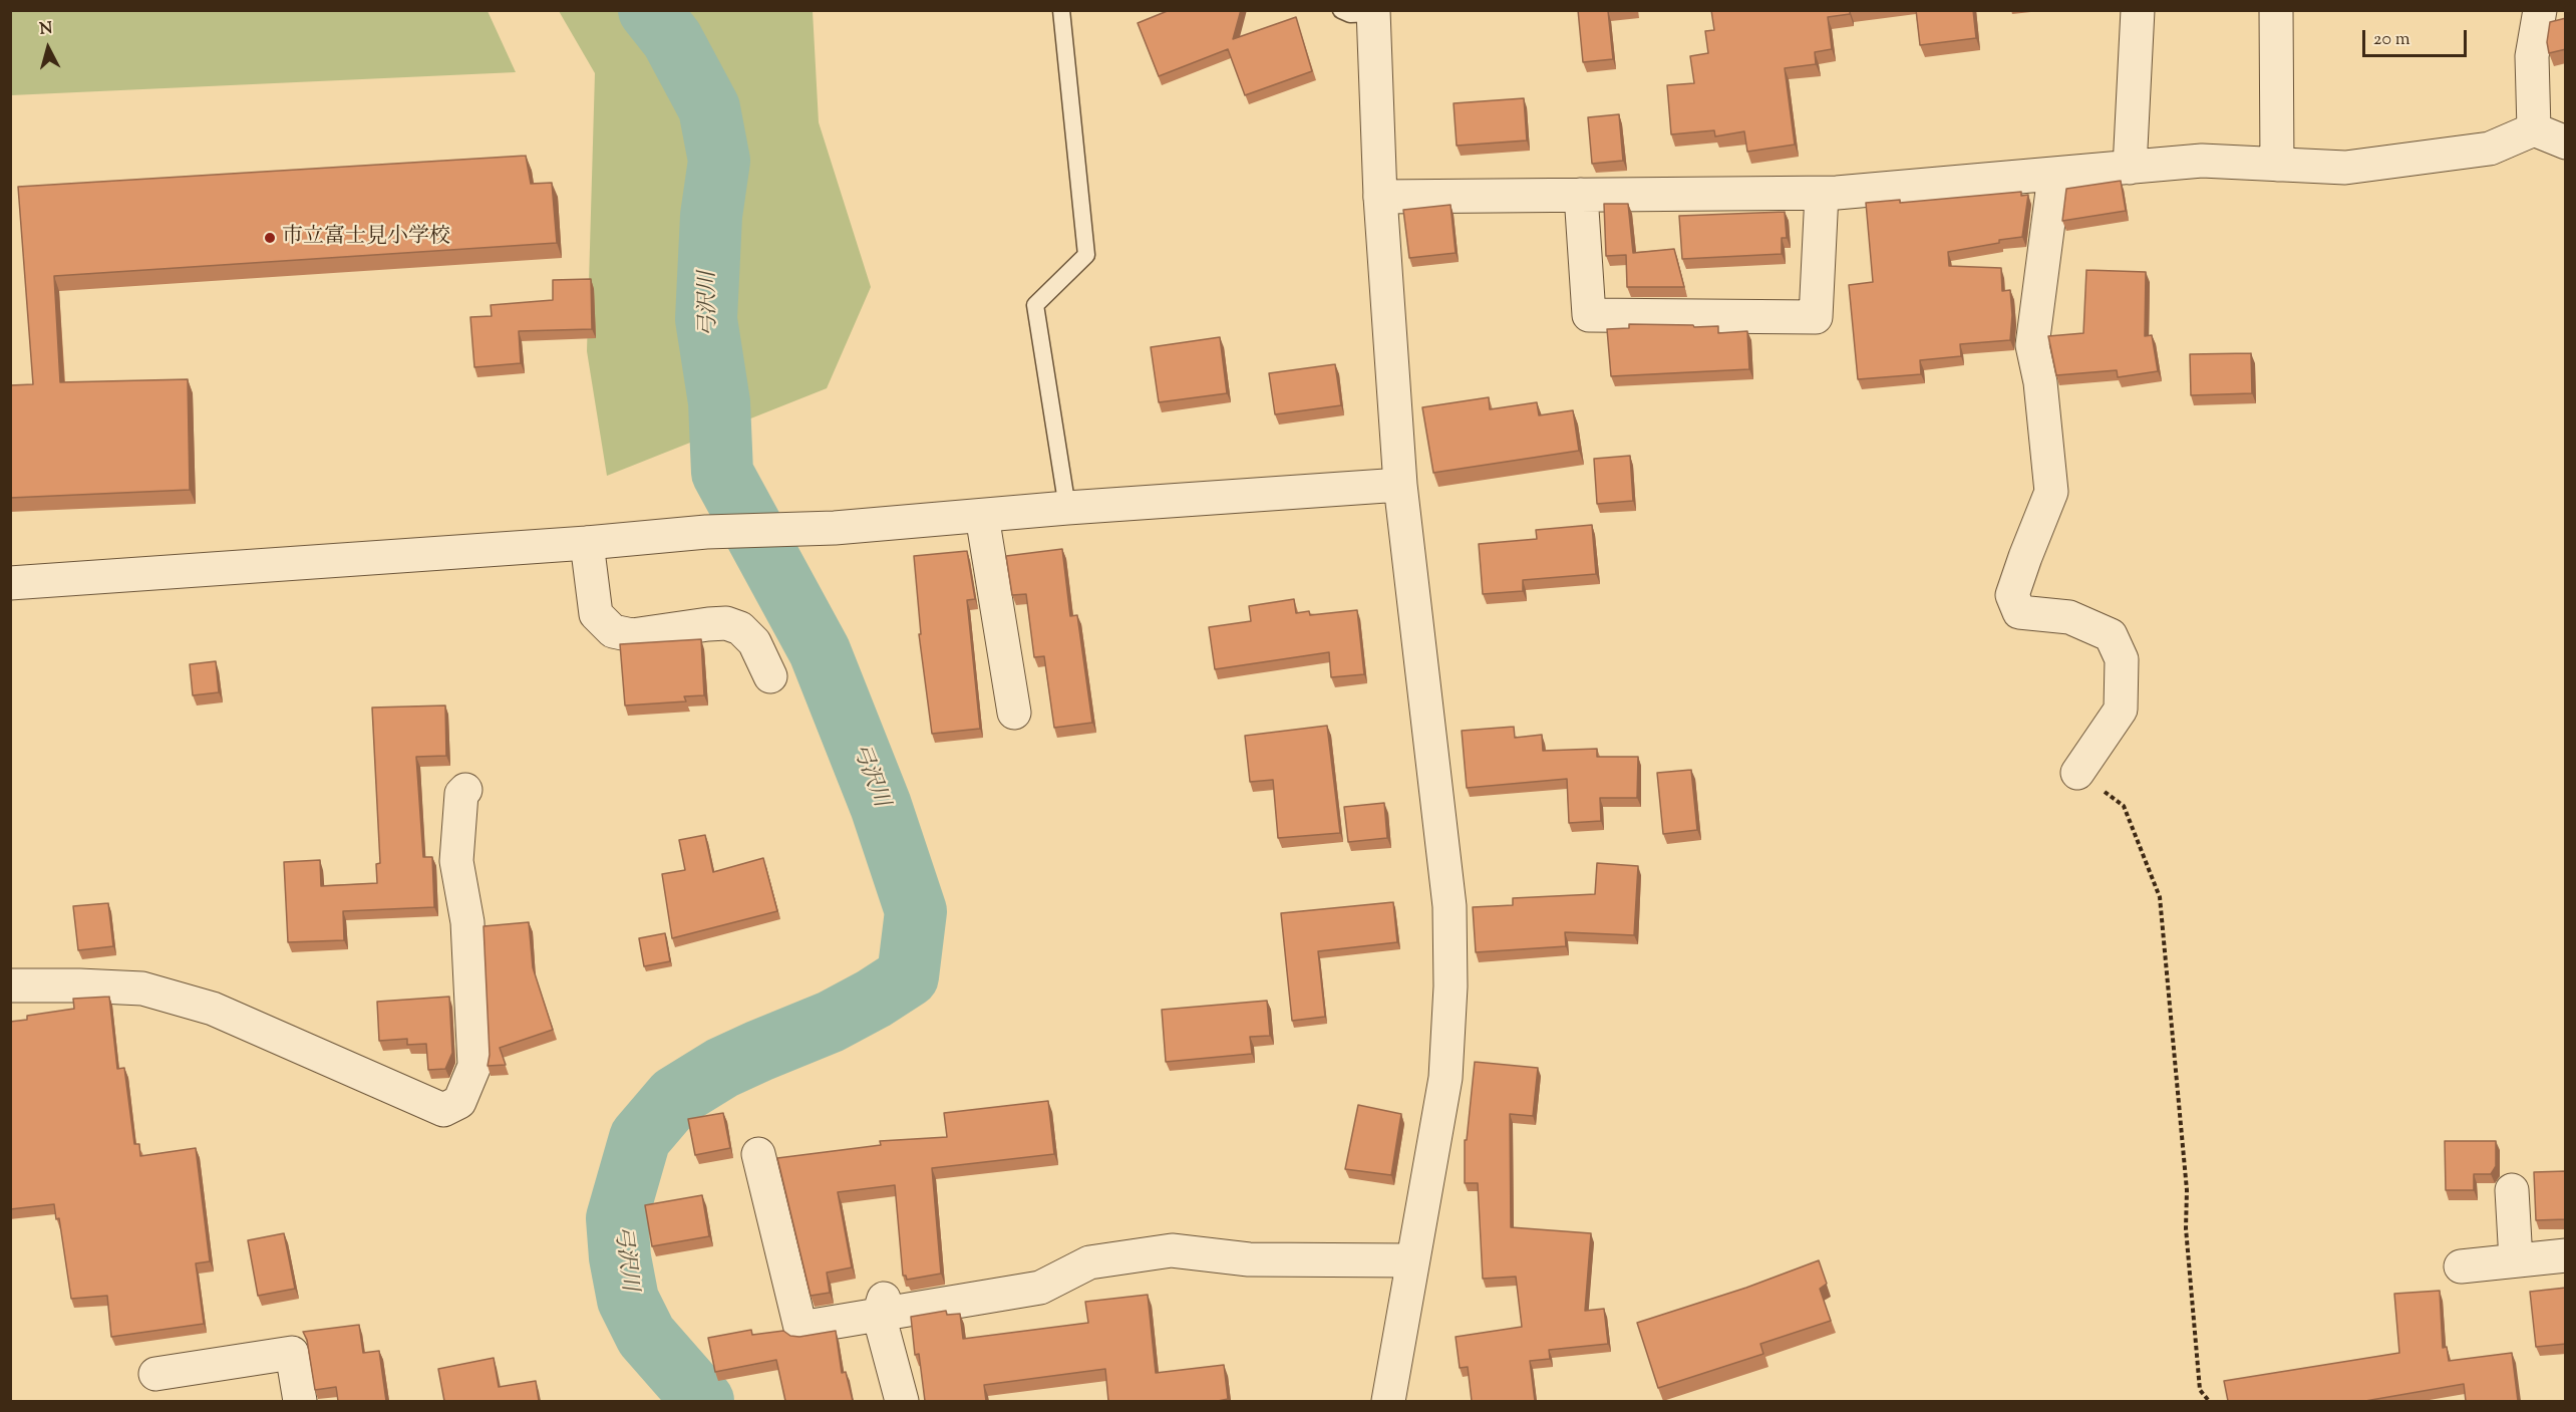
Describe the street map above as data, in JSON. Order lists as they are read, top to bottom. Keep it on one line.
{"water":["弓沢川"],"places":["市立富士見小学校"],"scale_bar":"20 m","north":"top"}
